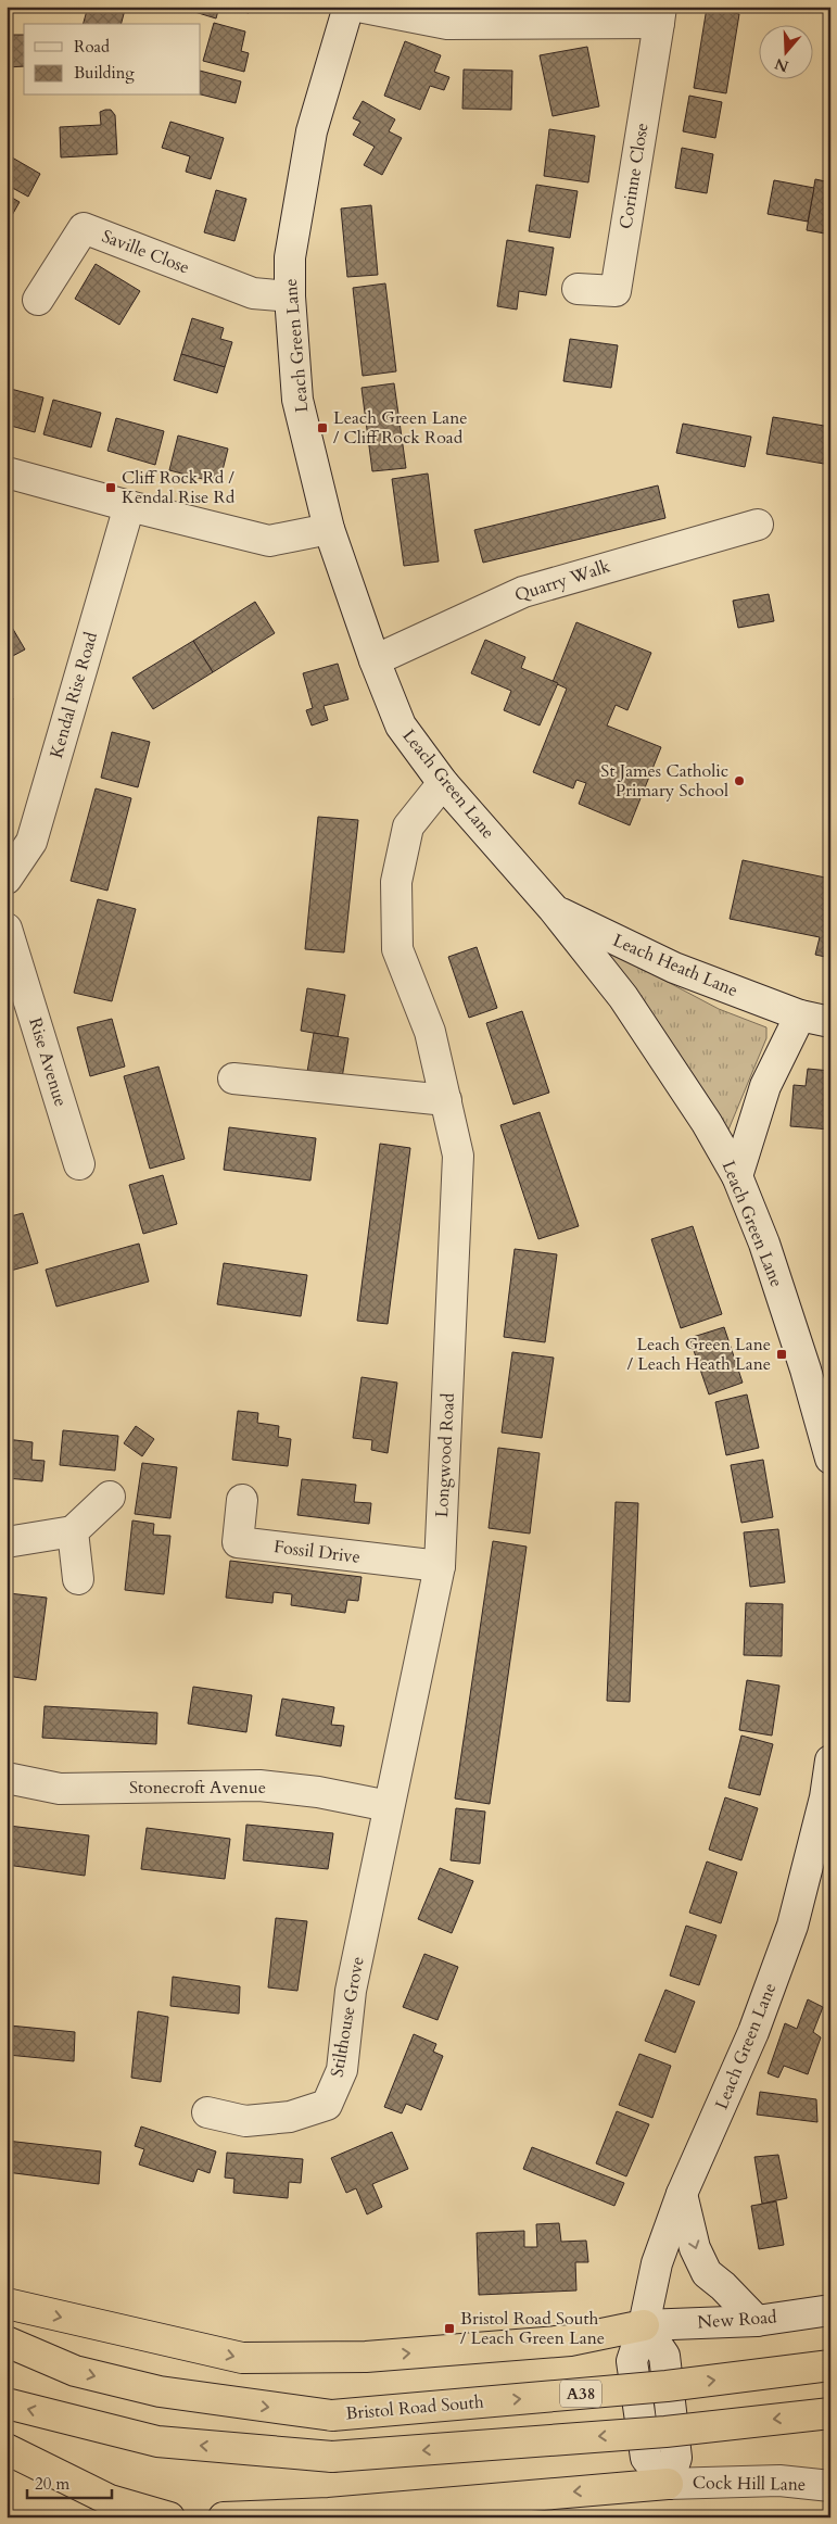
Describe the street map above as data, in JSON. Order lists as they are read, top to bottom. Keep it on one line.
{"streets":{"highway":["A38","Bristol Road South"],"street":["Corinne Close","Saville Close","Leach Green Lane","Quarry Walk","Kendal Rise Road","Leach Heath Lane","Rise Avenue","Longwood Road","Fossil Drive","Stonecroft Avenue","Stilthouse Grove","New Road","Cock Hill Lane"]},"crossings":[["Saville Close","Leach Green Lane"],["Leach Green Lane","Quarry Walk"],["Leach Green Lane","Leach Heath Lane"],["Leach Green Lane","Longwood Road"],["Leach Green Lane","New Road"],["Longwood Road","Fossil Drive"],["Longwood Road","Stonecroft Avenue"],["Longwood Road","Stilthouse Grove"],["Stonecroft Avenue","Stilthouse Grove"]],"places":{"transit":["Leach Green Lane / Cliff Rock Road","Cliff Rock Rd / Kendal Rise Rd","Leach Green Lane / Leach Heath Lane","Bristol Road South / Leach Green Lane"],"other":["St James Catholic Primary School"]},"legend":["Road","Building"],"scale_bar":"20 m","north":"bottom"}
